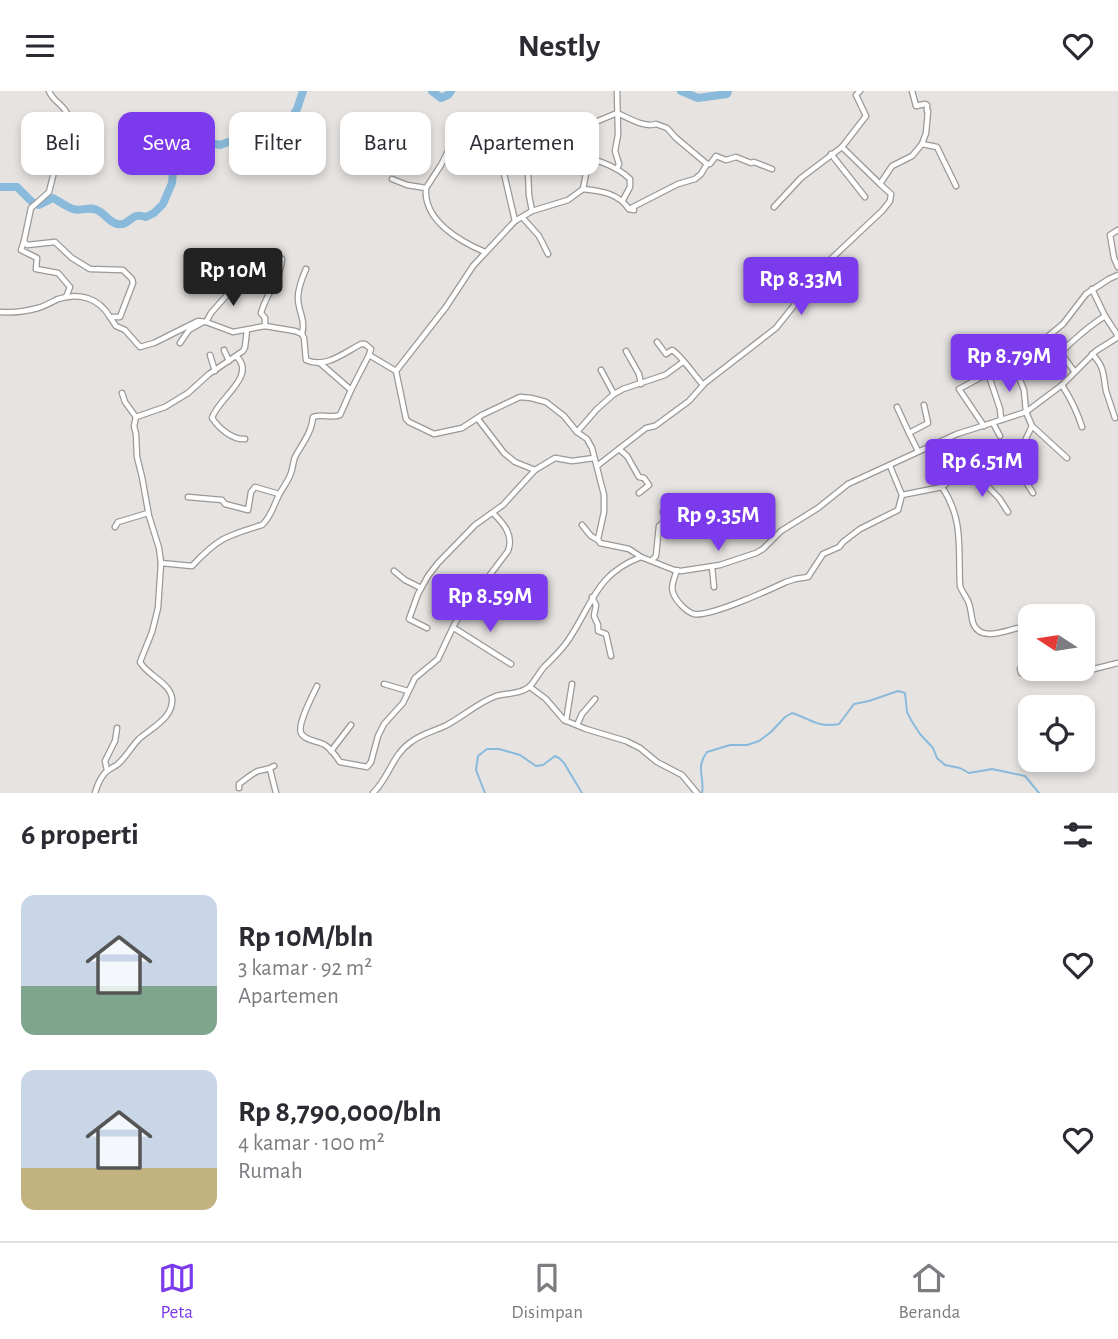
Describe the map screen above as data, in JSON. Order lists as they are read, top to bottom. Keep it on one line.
{"north":"left","page":{"header":"Nestly","chip":["Beli","Sewa","Filter","Baru","Apartemen"],"price":["Rp 10M","Rp 8.33M","Rp 8.79M","Rp 6.51M","Rp 9.35M","Rp 8.59M"],"heading":"6 properti","list":[{"name":"Rp 10M/bln","note":"3 kamar · 92 m² · Apartemen"},{"name":"Rp 8,790,000/bln","note":"4 kamar · 100 m² · Rumah"}],"tabs":["Peta","Disimpan","Beranda"]}}
